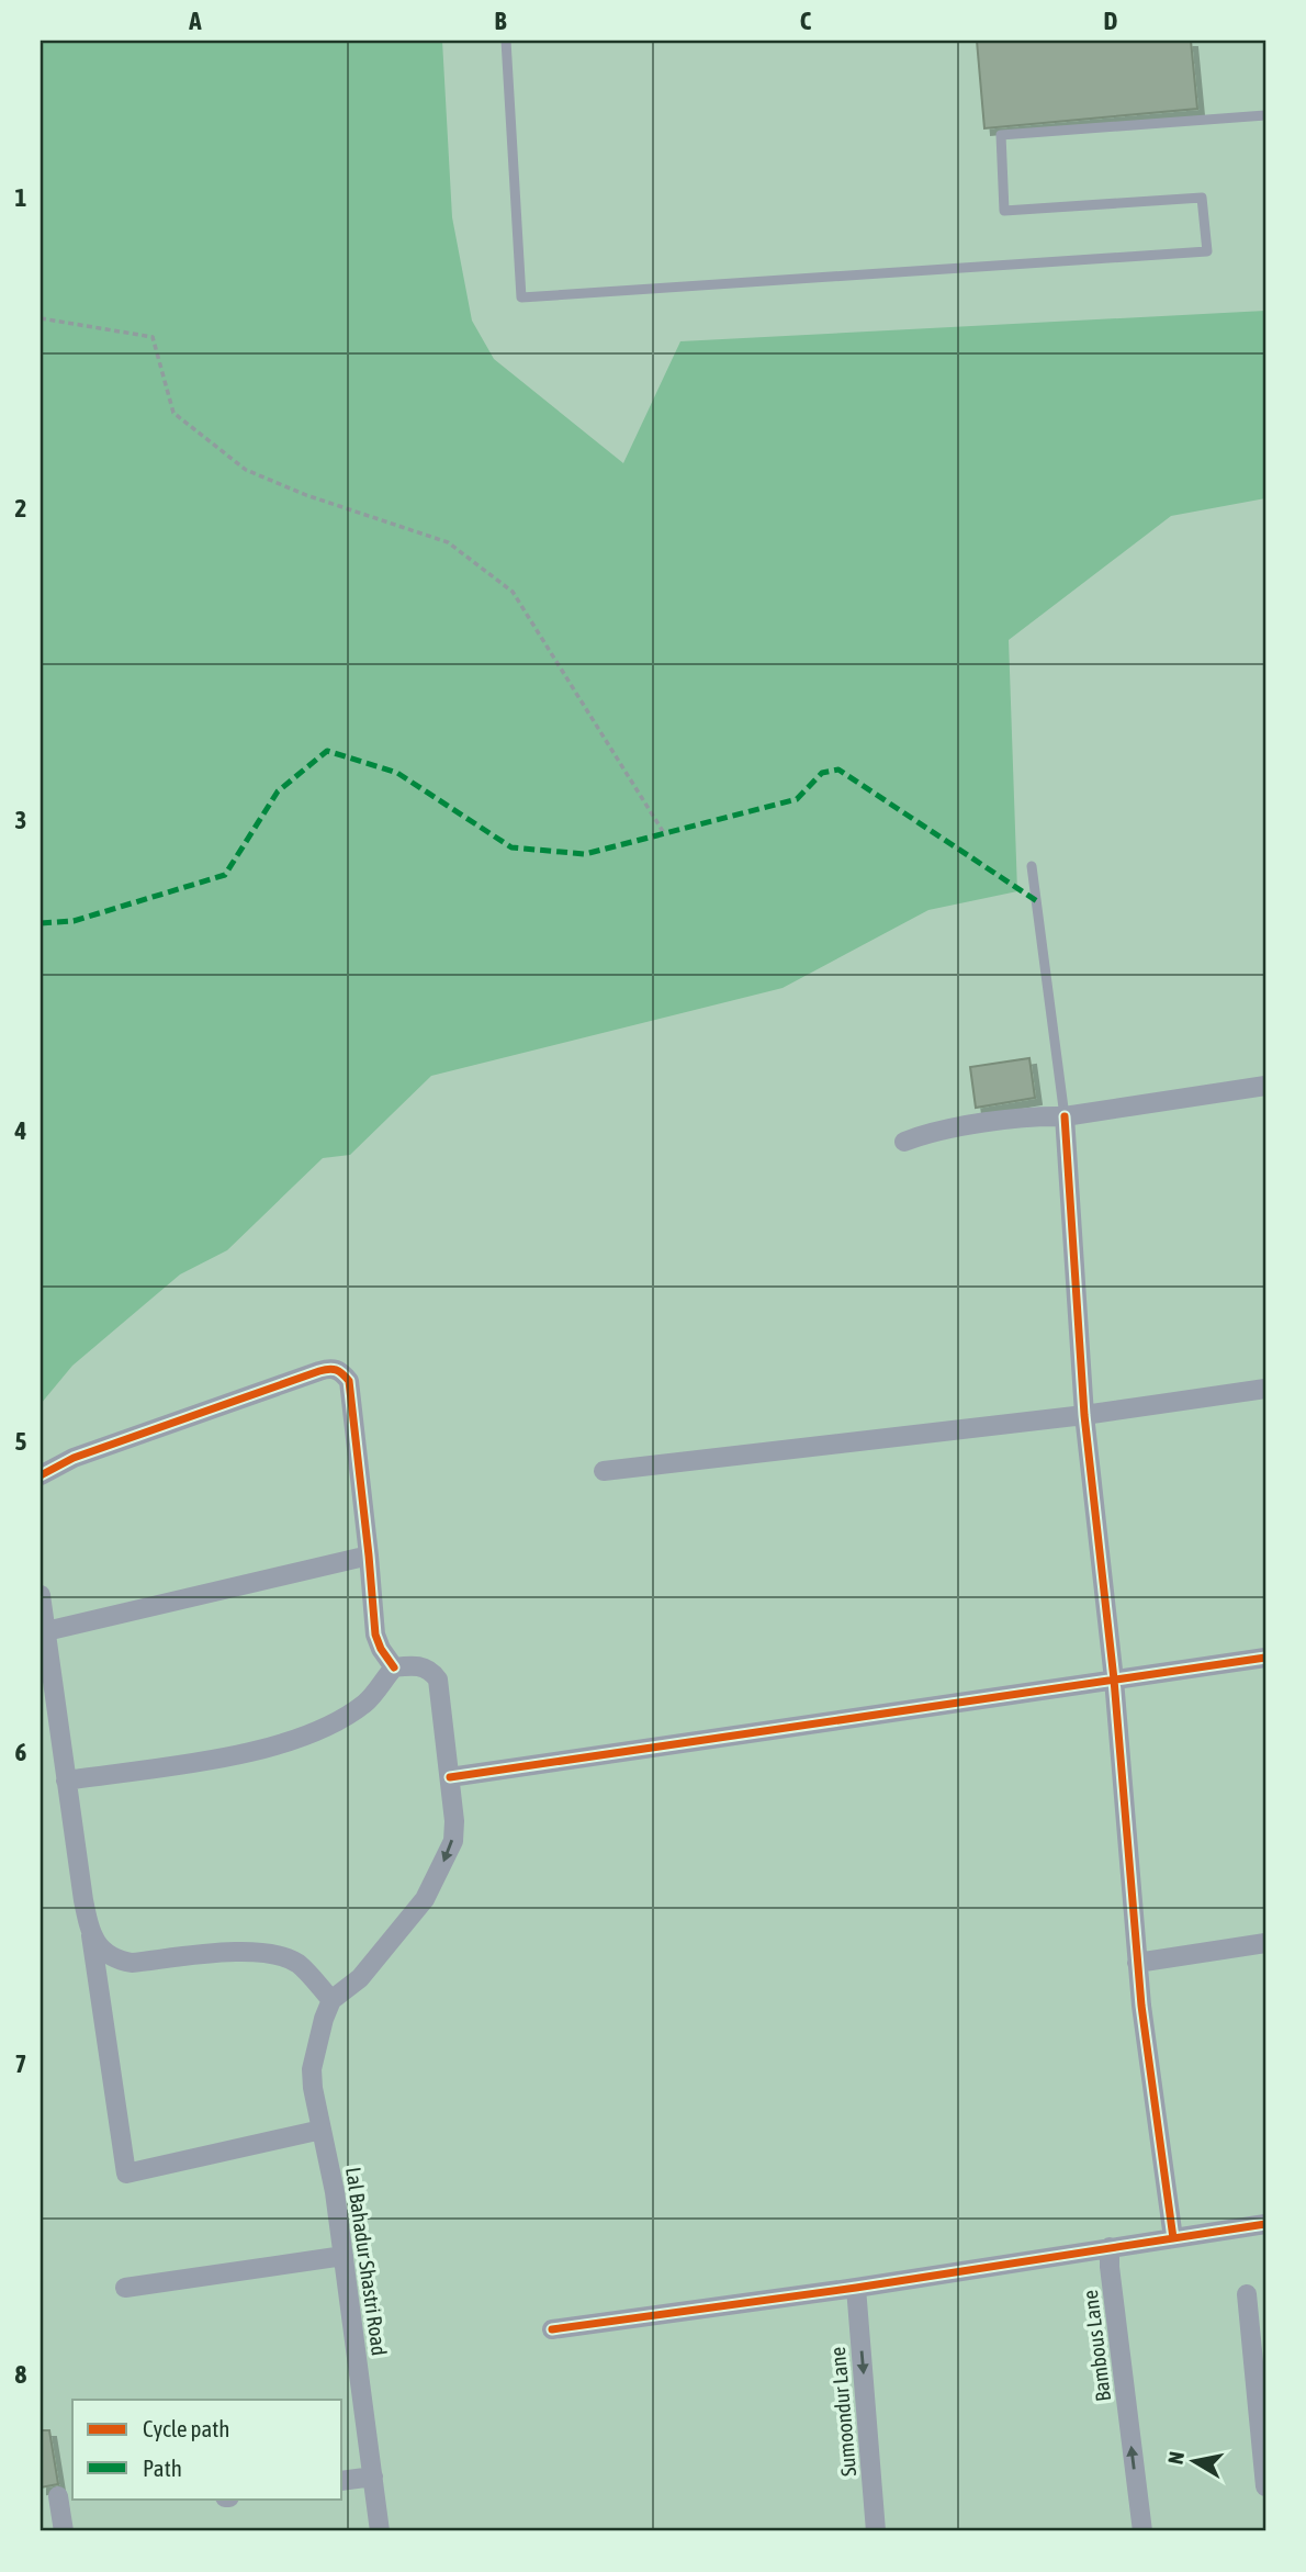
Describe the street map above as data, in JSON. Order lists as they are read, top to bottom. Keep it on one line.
{"streets":{"street":["Lal Bahadur Shastri Road","Bambous Lane","Sumoondur Lane"]},"one_way":["Sumoondur Lane"],"legend":["Cycle path","Path"],"north":"left","grid":{"columns":["A","B","C","D"],"rows":["1","2","3","4","5","6","7","8"]}}
